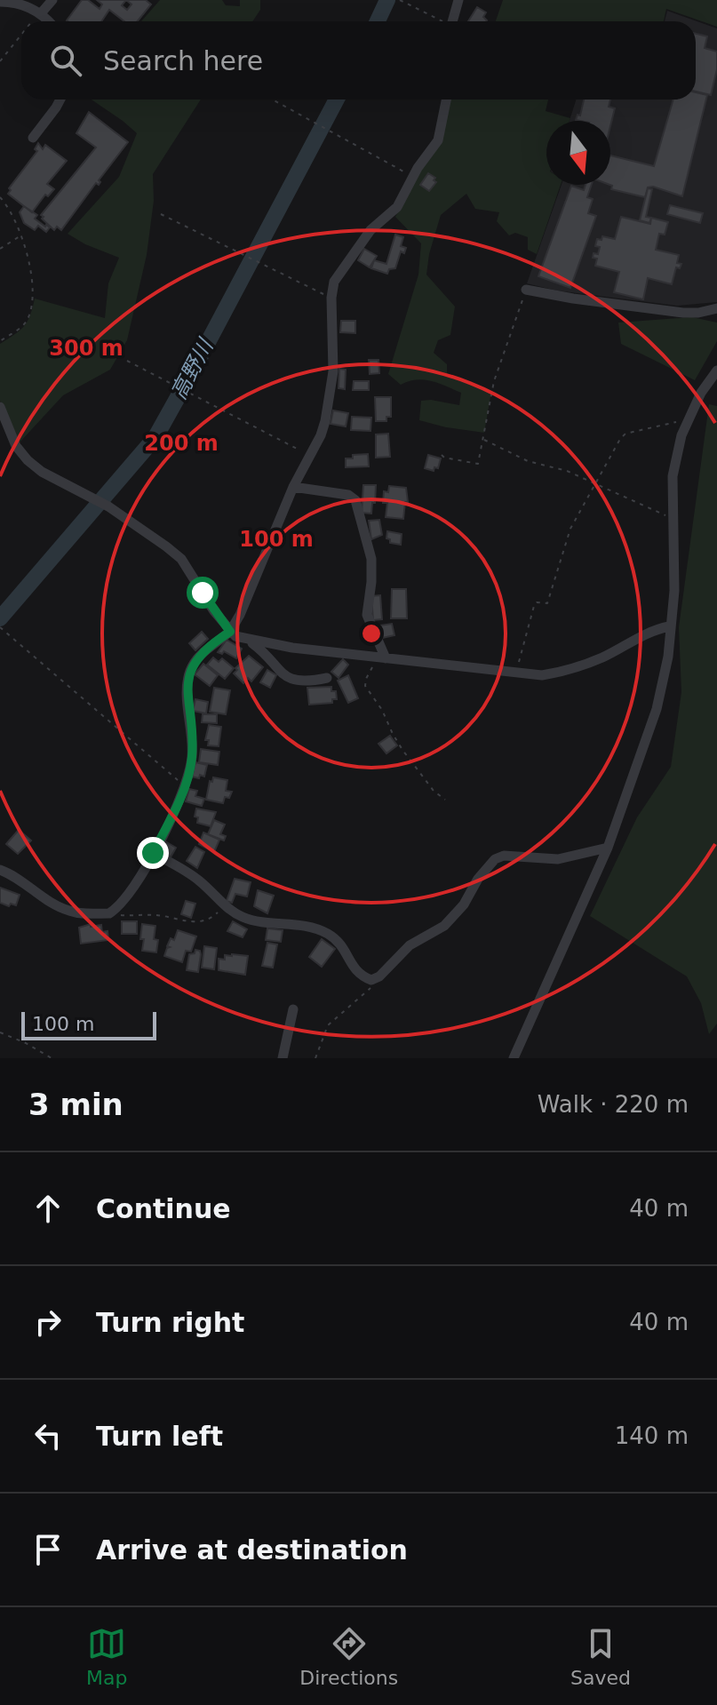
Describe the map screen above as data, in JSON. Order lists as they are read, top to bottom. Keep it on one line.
{"water":["高野川"],"scale_bar":"100 m","north":"bottom","page":{"search":"Search here","scale":"100 m","heading":["3 min","Walk · 220 m"],"list":[["Continue","40 m"],["Turn right","40 m"],["Turn left","140 m"],"Arrive at destination"],"nav":["Map","Directions","Saved"]},"rings":["300 m","200 m","100 m"]}
